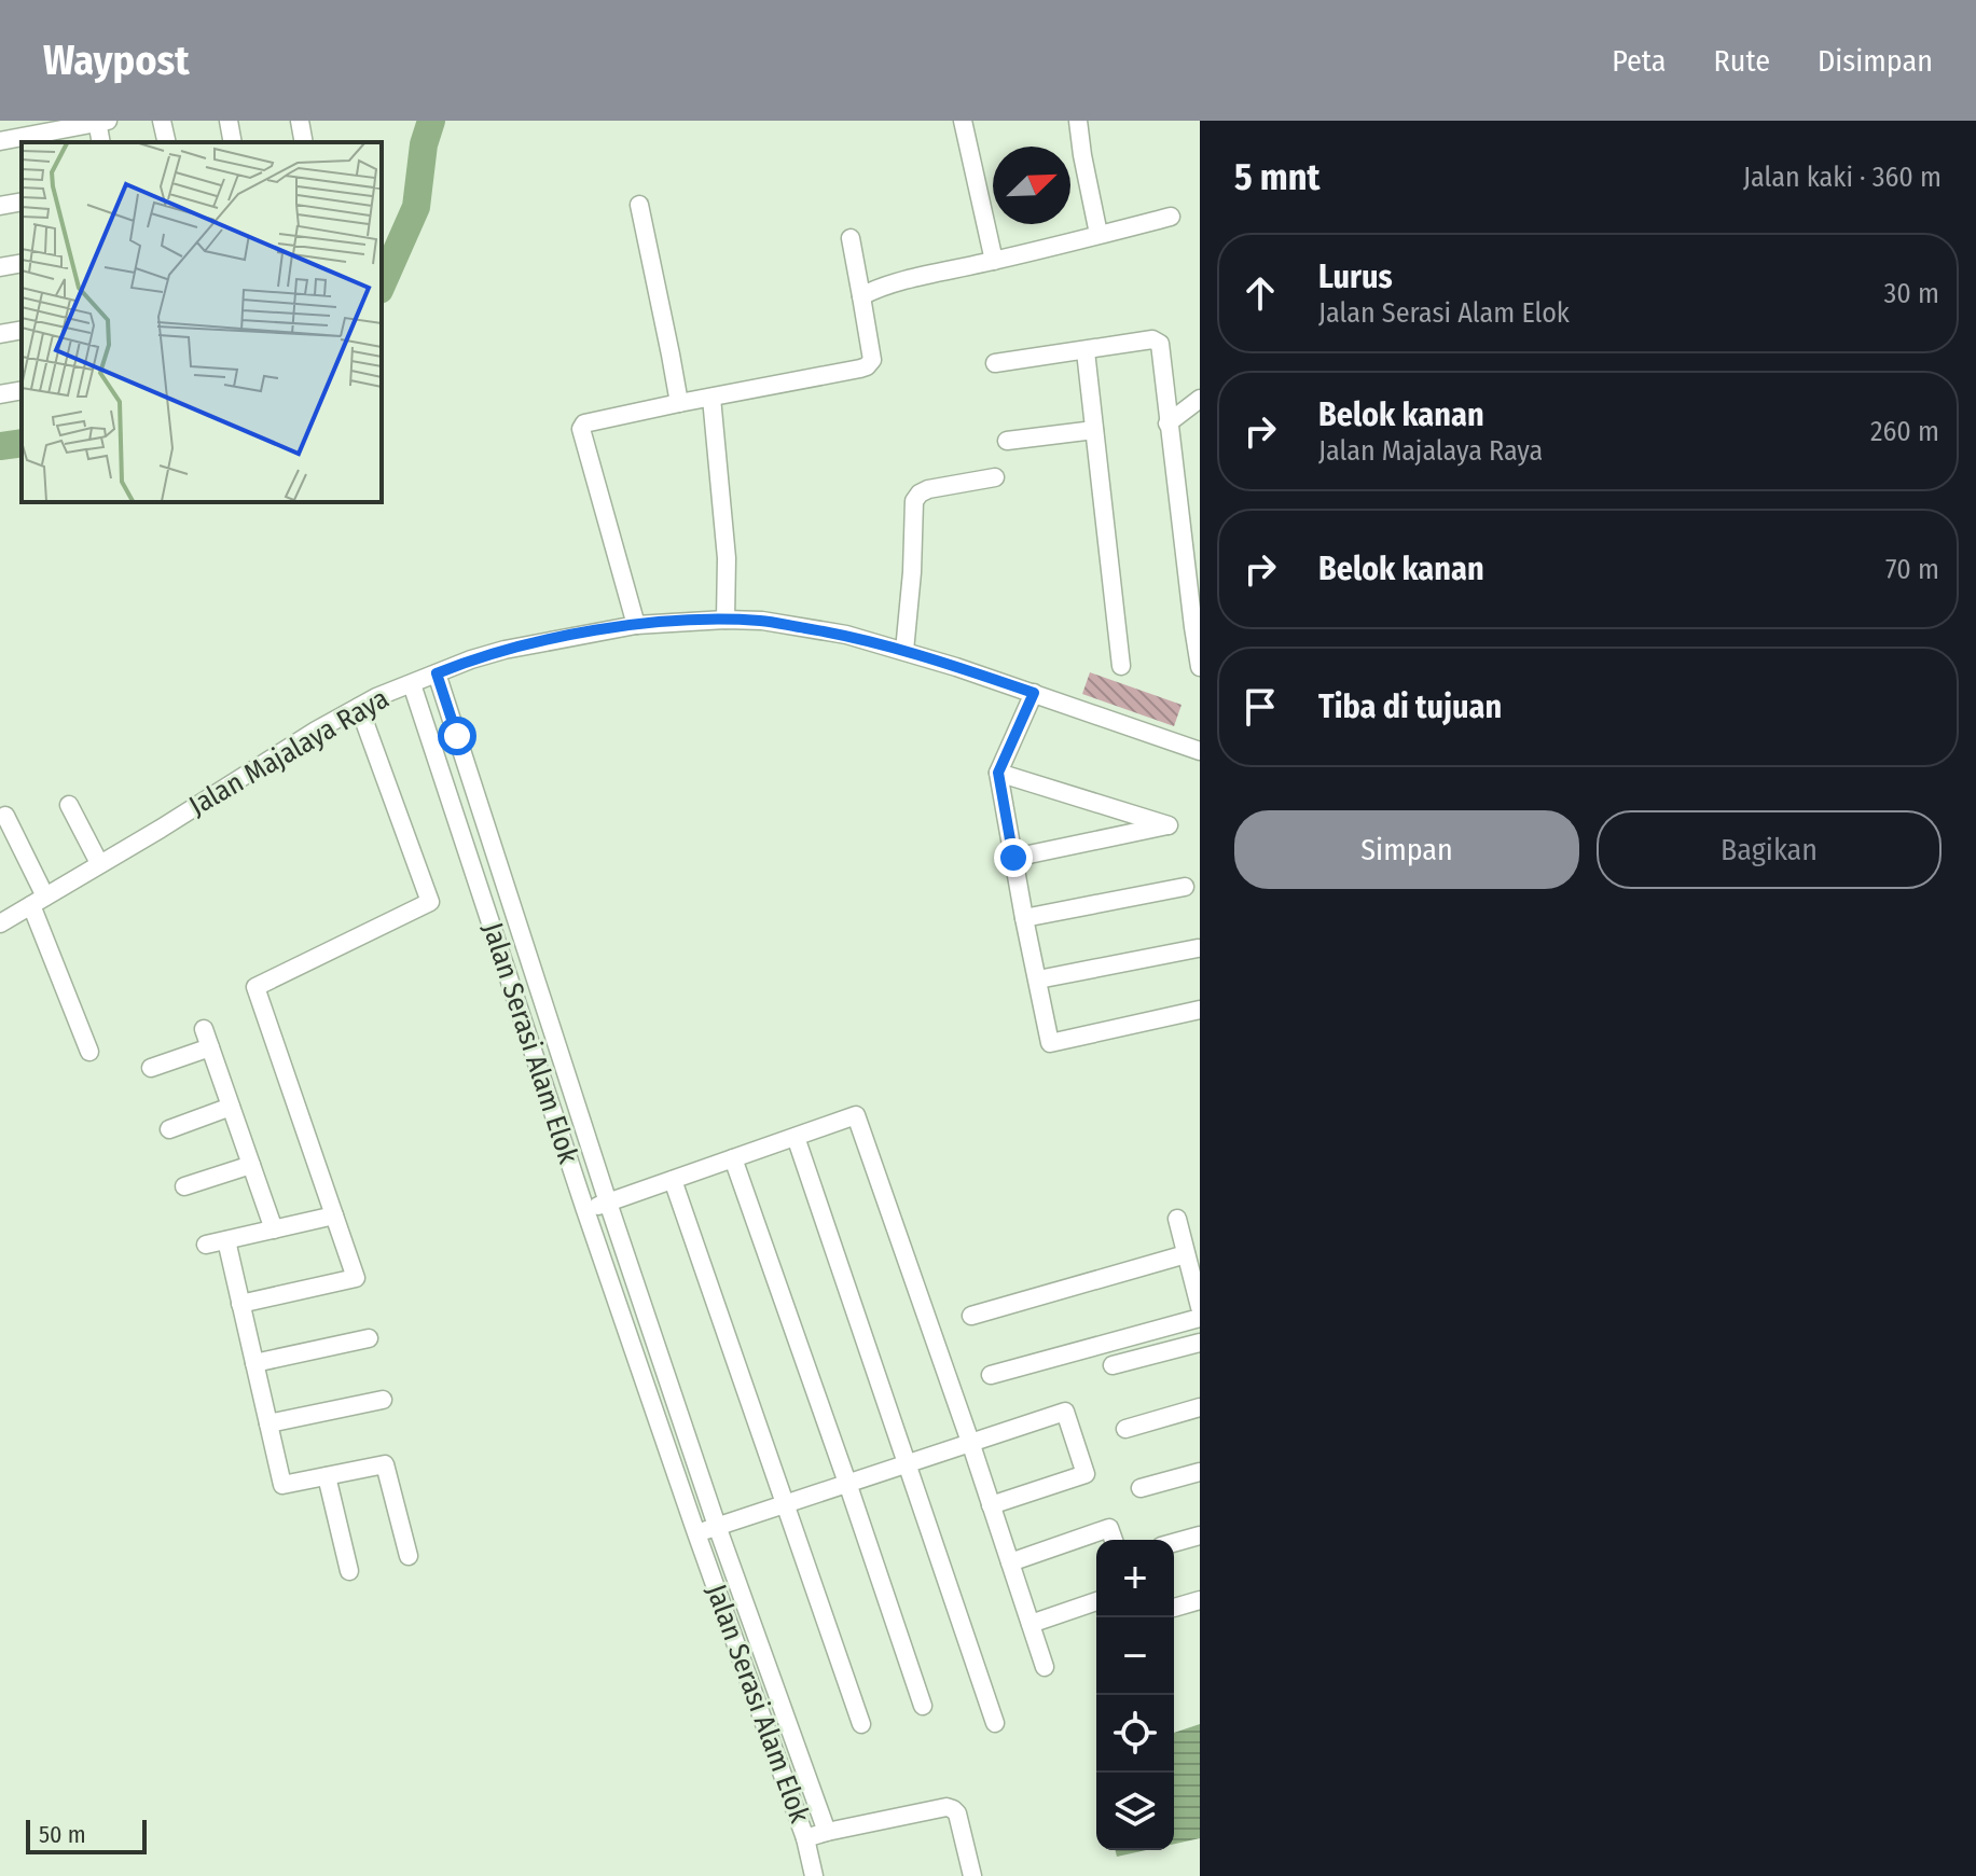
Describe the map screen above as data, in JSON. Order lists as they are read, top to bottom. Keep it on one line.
{"streets":{"street":["Jalan Majalaya Raya","Jalan Serasi Alam Elok"]},"crossings":[["Jalan Majalaya Raya","Jalan Serasi Alam Elok"]],"scale_bar":"50 m","north":"top right","page":{"header":"Waypost","nav":["Peta","Rute","Disimpan"],"heading":["5 mnt","Jalan kaki · 360 m"],"list":[["Lurus","Jalan Serasi Alam Elok","30 m"],["Belok kanan","Jalan Majalaya Raya","260 m"],["Belok kanan","70 m"],"Tiba di tujuan"],"buttons":["Simpan","Bagikan"],"map_buttons":["+","−"],"scale":"50 m"}}
